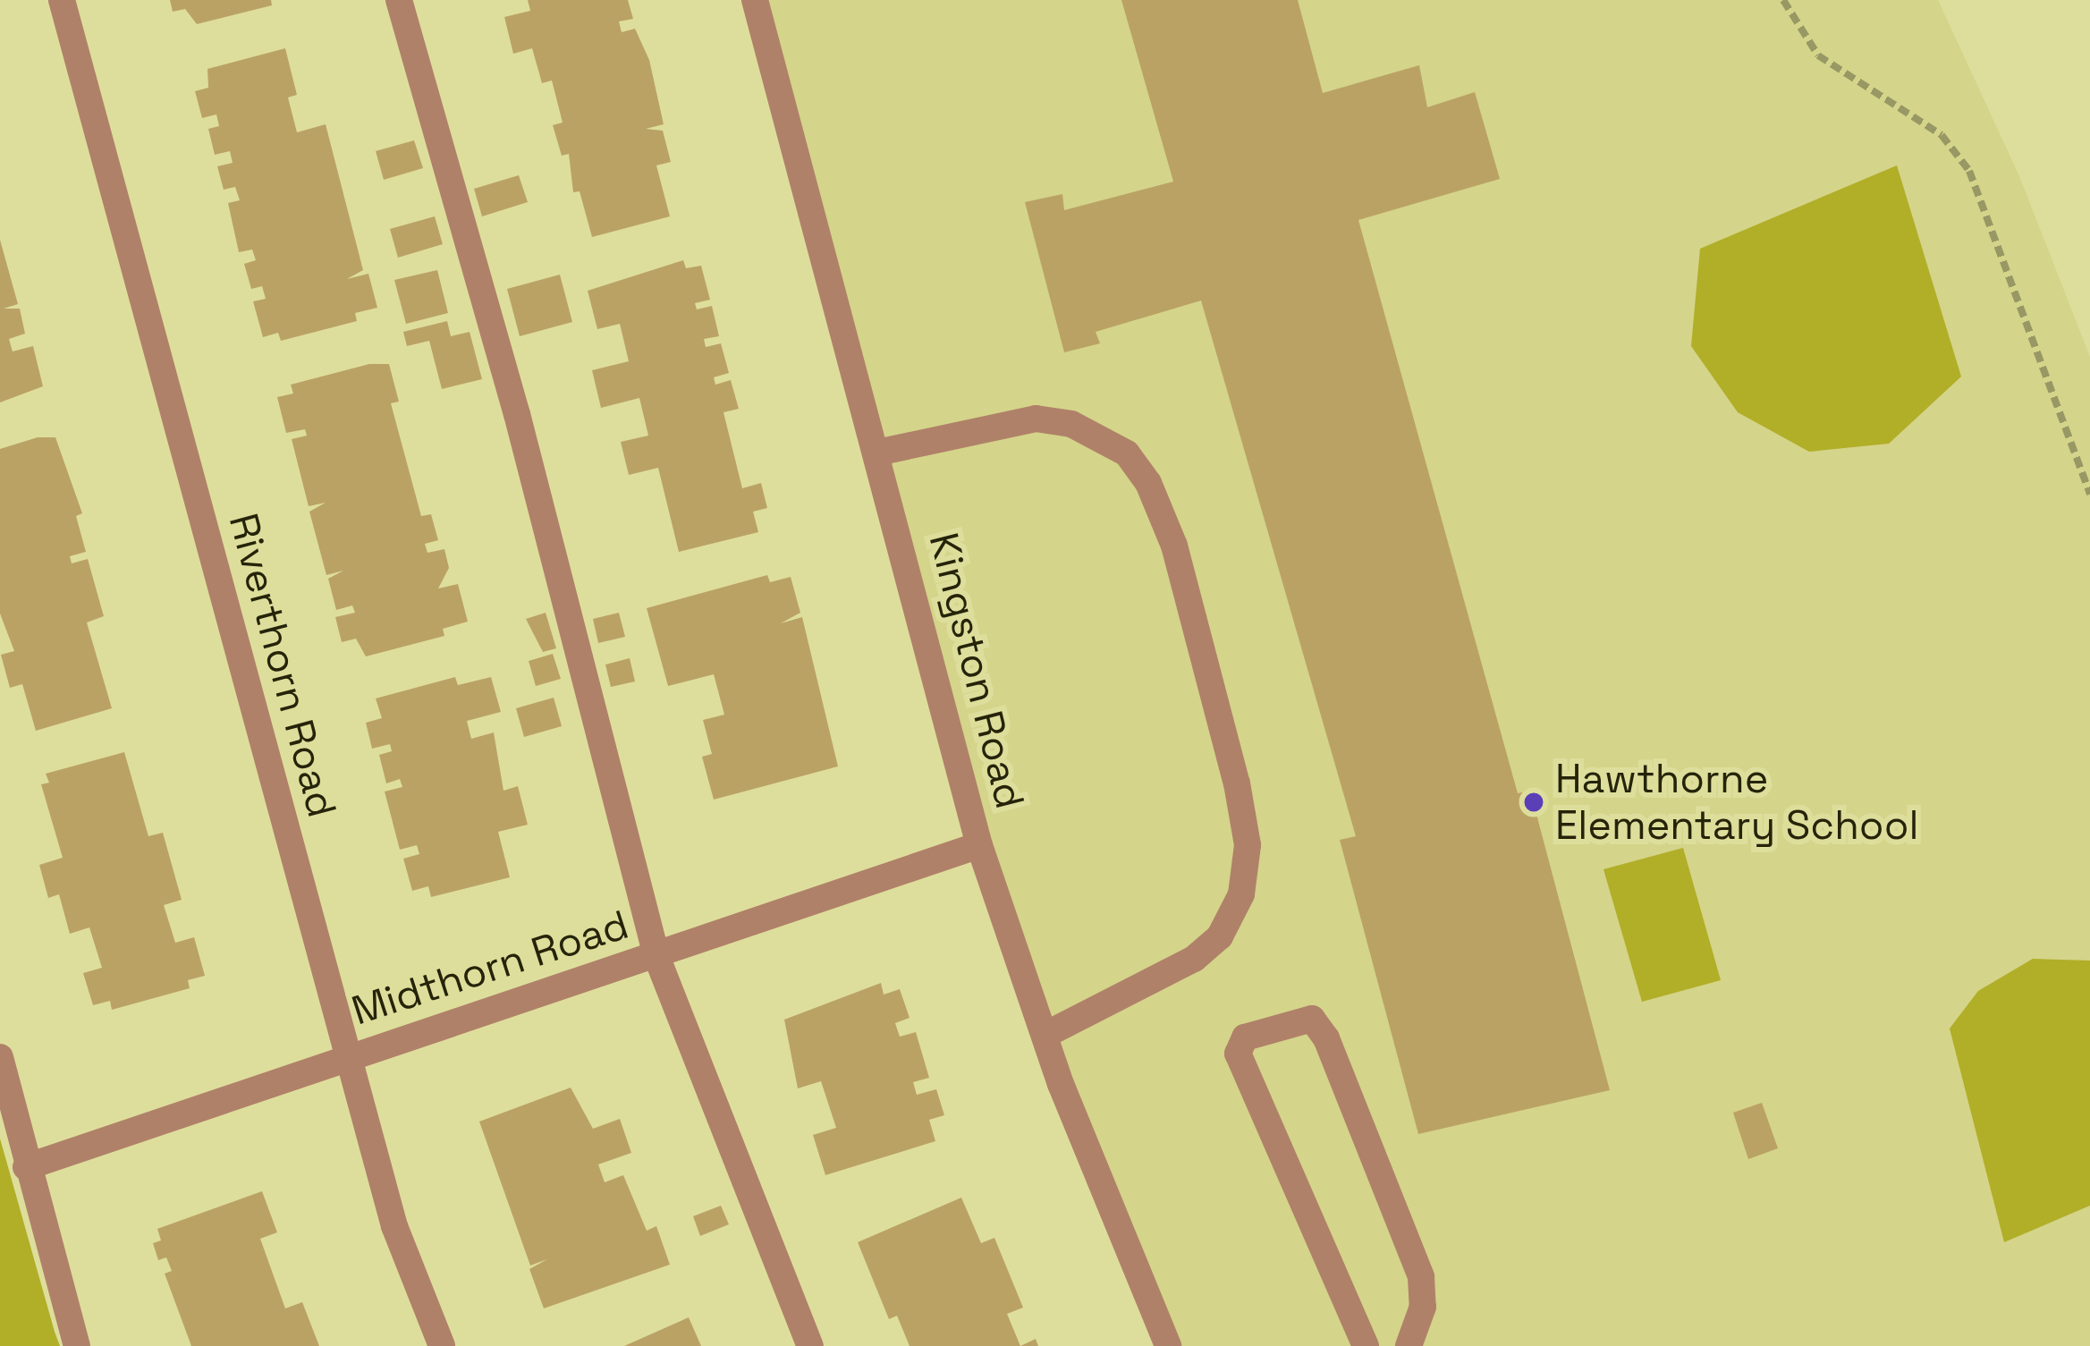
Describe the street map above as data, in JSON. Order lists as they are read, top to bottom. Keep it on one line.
{"streets":{"street":["Riverthorn Road","Kingston Road","Midthorn Road"]},"crossings":[["Riverthorn Road","Midthorn Road"],["Kingston Road","Midthorn Road"]],"places":["Hawthorne Elementary School"]}
